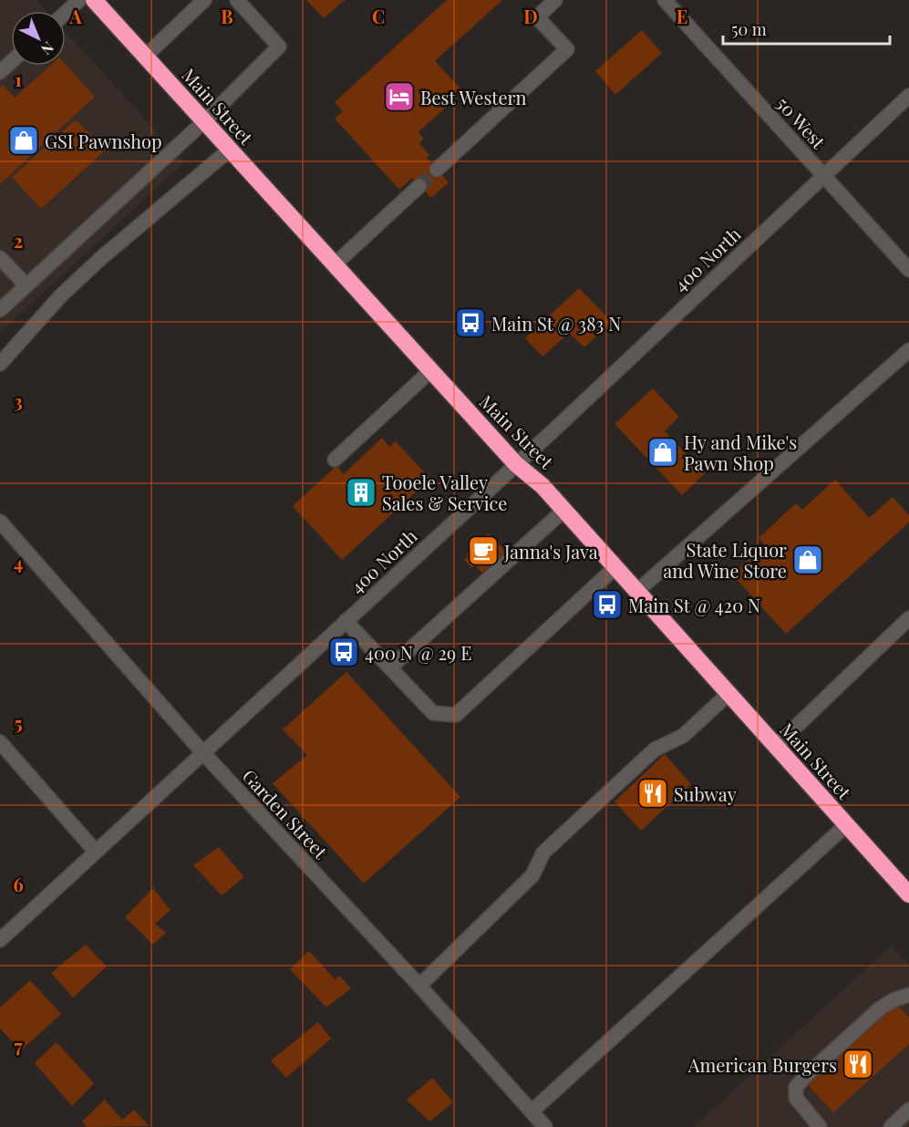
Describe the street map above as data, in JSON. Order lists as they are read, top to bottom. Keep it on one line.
{"streets":{"highway":["Main Street"],"street":["50 West","400 North","Garden Street"]},"crossings":[["Main Street","400 North"],["50 West","400 North"],["400 North","Garden Street"]],"places":{"hotel":["Best Western"],"shop":["GSI Pawnshop","Hy and Mike's Pawn Shop","State Liquor and Wine Store"],"bus stop":["Main St @ 383 N","Main St @ 420 N","400 N @ 29 E"],"building":["Tooele Valley Sales & Service"],"cafe":["Janna's Java"],"restaurant":["Subway","American Burgers"]},"scale_bar":"50 m","north":"bottom right","grid":{"columns":["A","B","C","D","E"],"rows":["1","2","3","4","5","6","7"]}}
